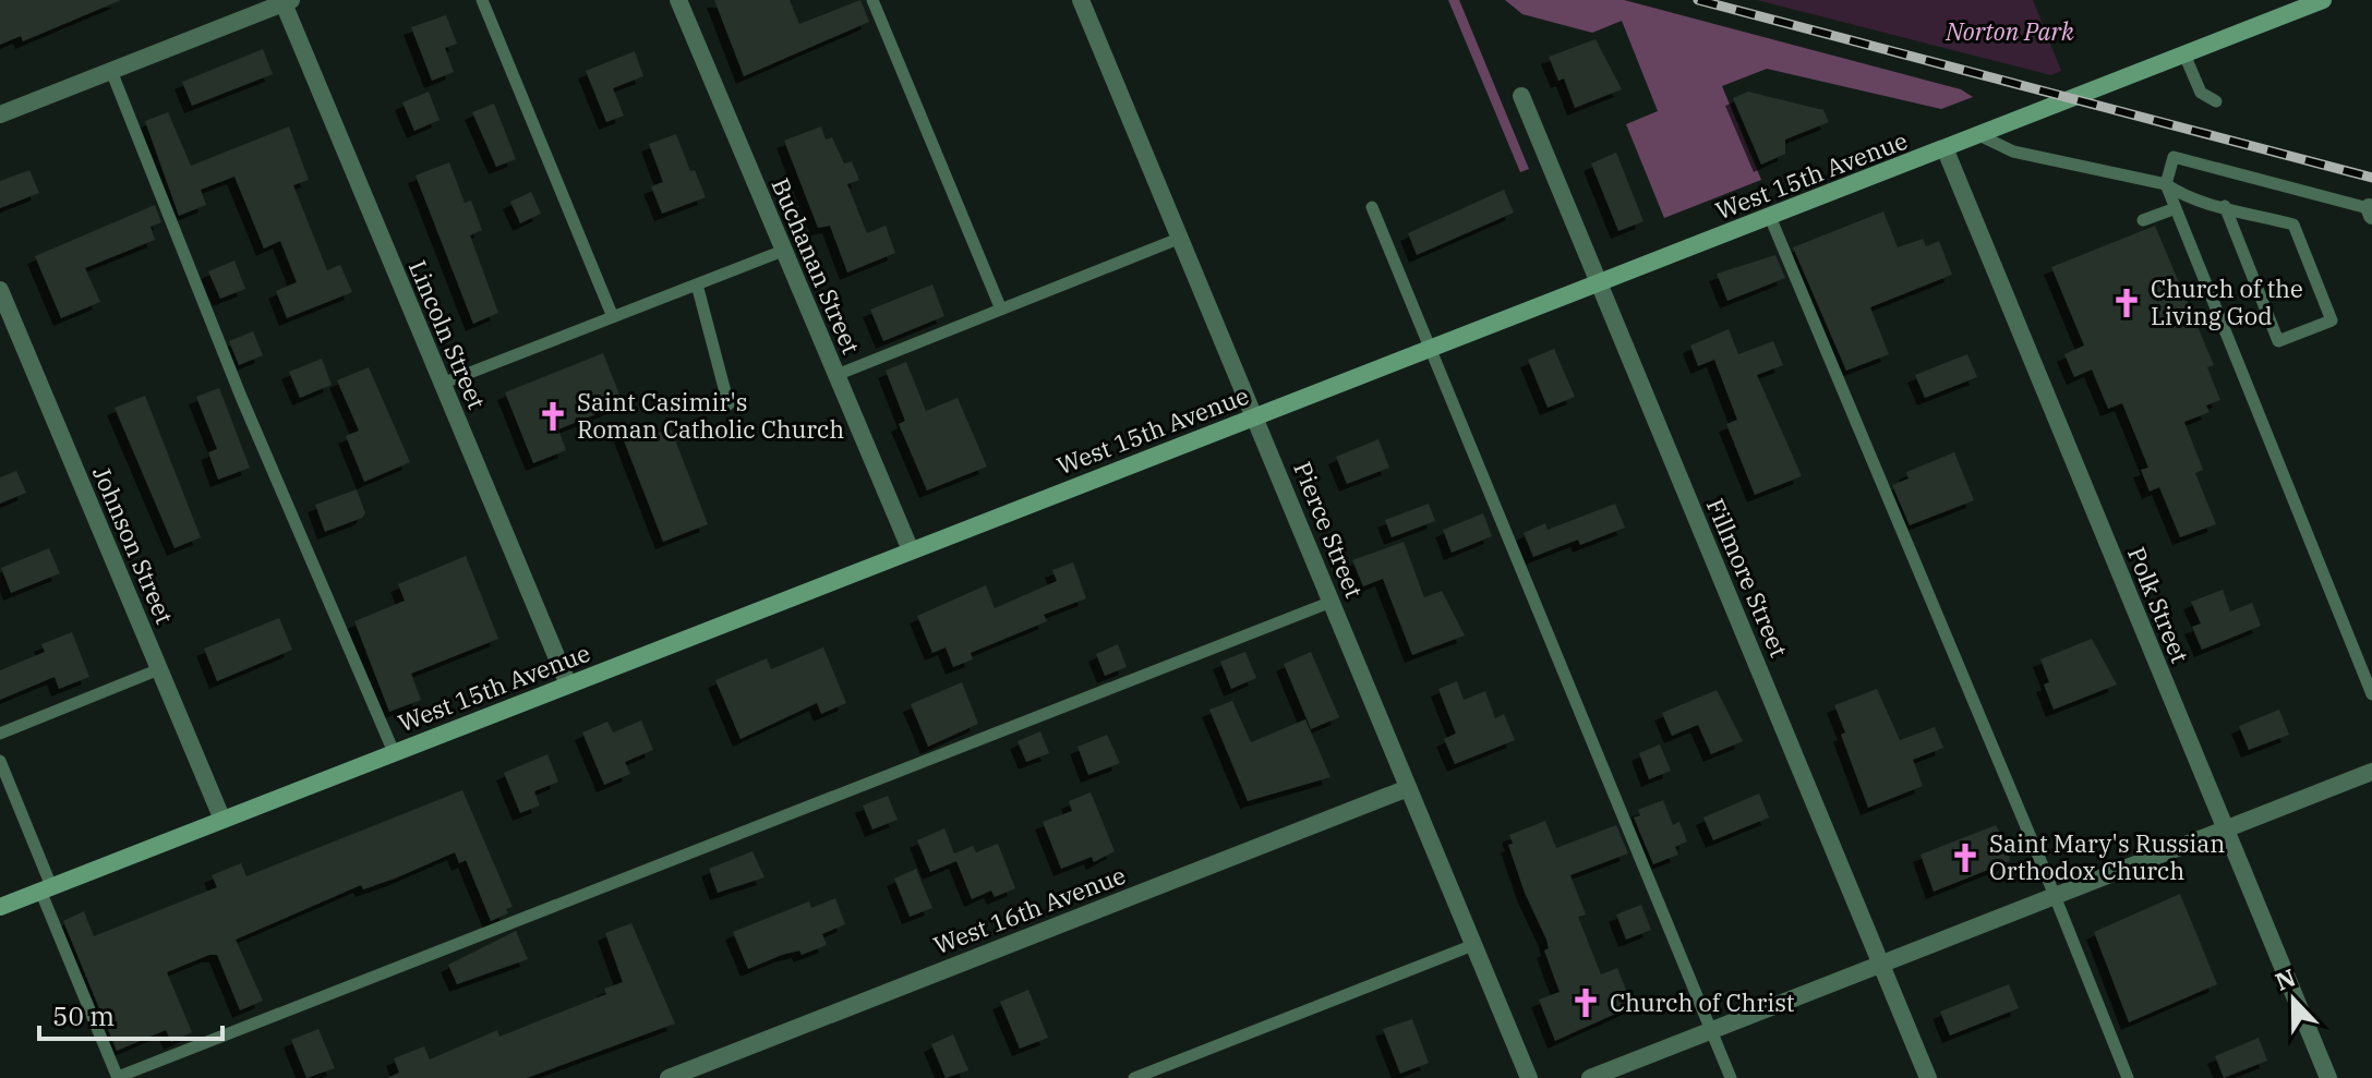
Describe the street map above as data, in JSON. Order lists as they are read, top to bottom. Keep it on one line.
{"streets":{"main road":["West 15th Avenue"],"street":["Buchanan Street","Lincoln Street","Pierce Street","Johnson Street","Fillmore Street","Polk Street","West 16th Avenue"]},"crossings":[["West 15th Avenue","Buchanan Street"],["West 15th Avenue","Lincoln Street"],["West 15th Avenue","Pierce Street"],["West 15th Avenue","Johnson Street"],["West 15th Avenue","Fillmore Street"],["West 15th Avenue","Polk Street"],["Pierce Street","West 16th Avenue"]],"parks":["Norton Park"],"places":{"church":["Church of the Living God","Saint Casimir's Roman Catholic Church","Saint Mary's Russian Orthodox Church","Church of Christ"]},"scale_bar":"50 m","north":"top"}
